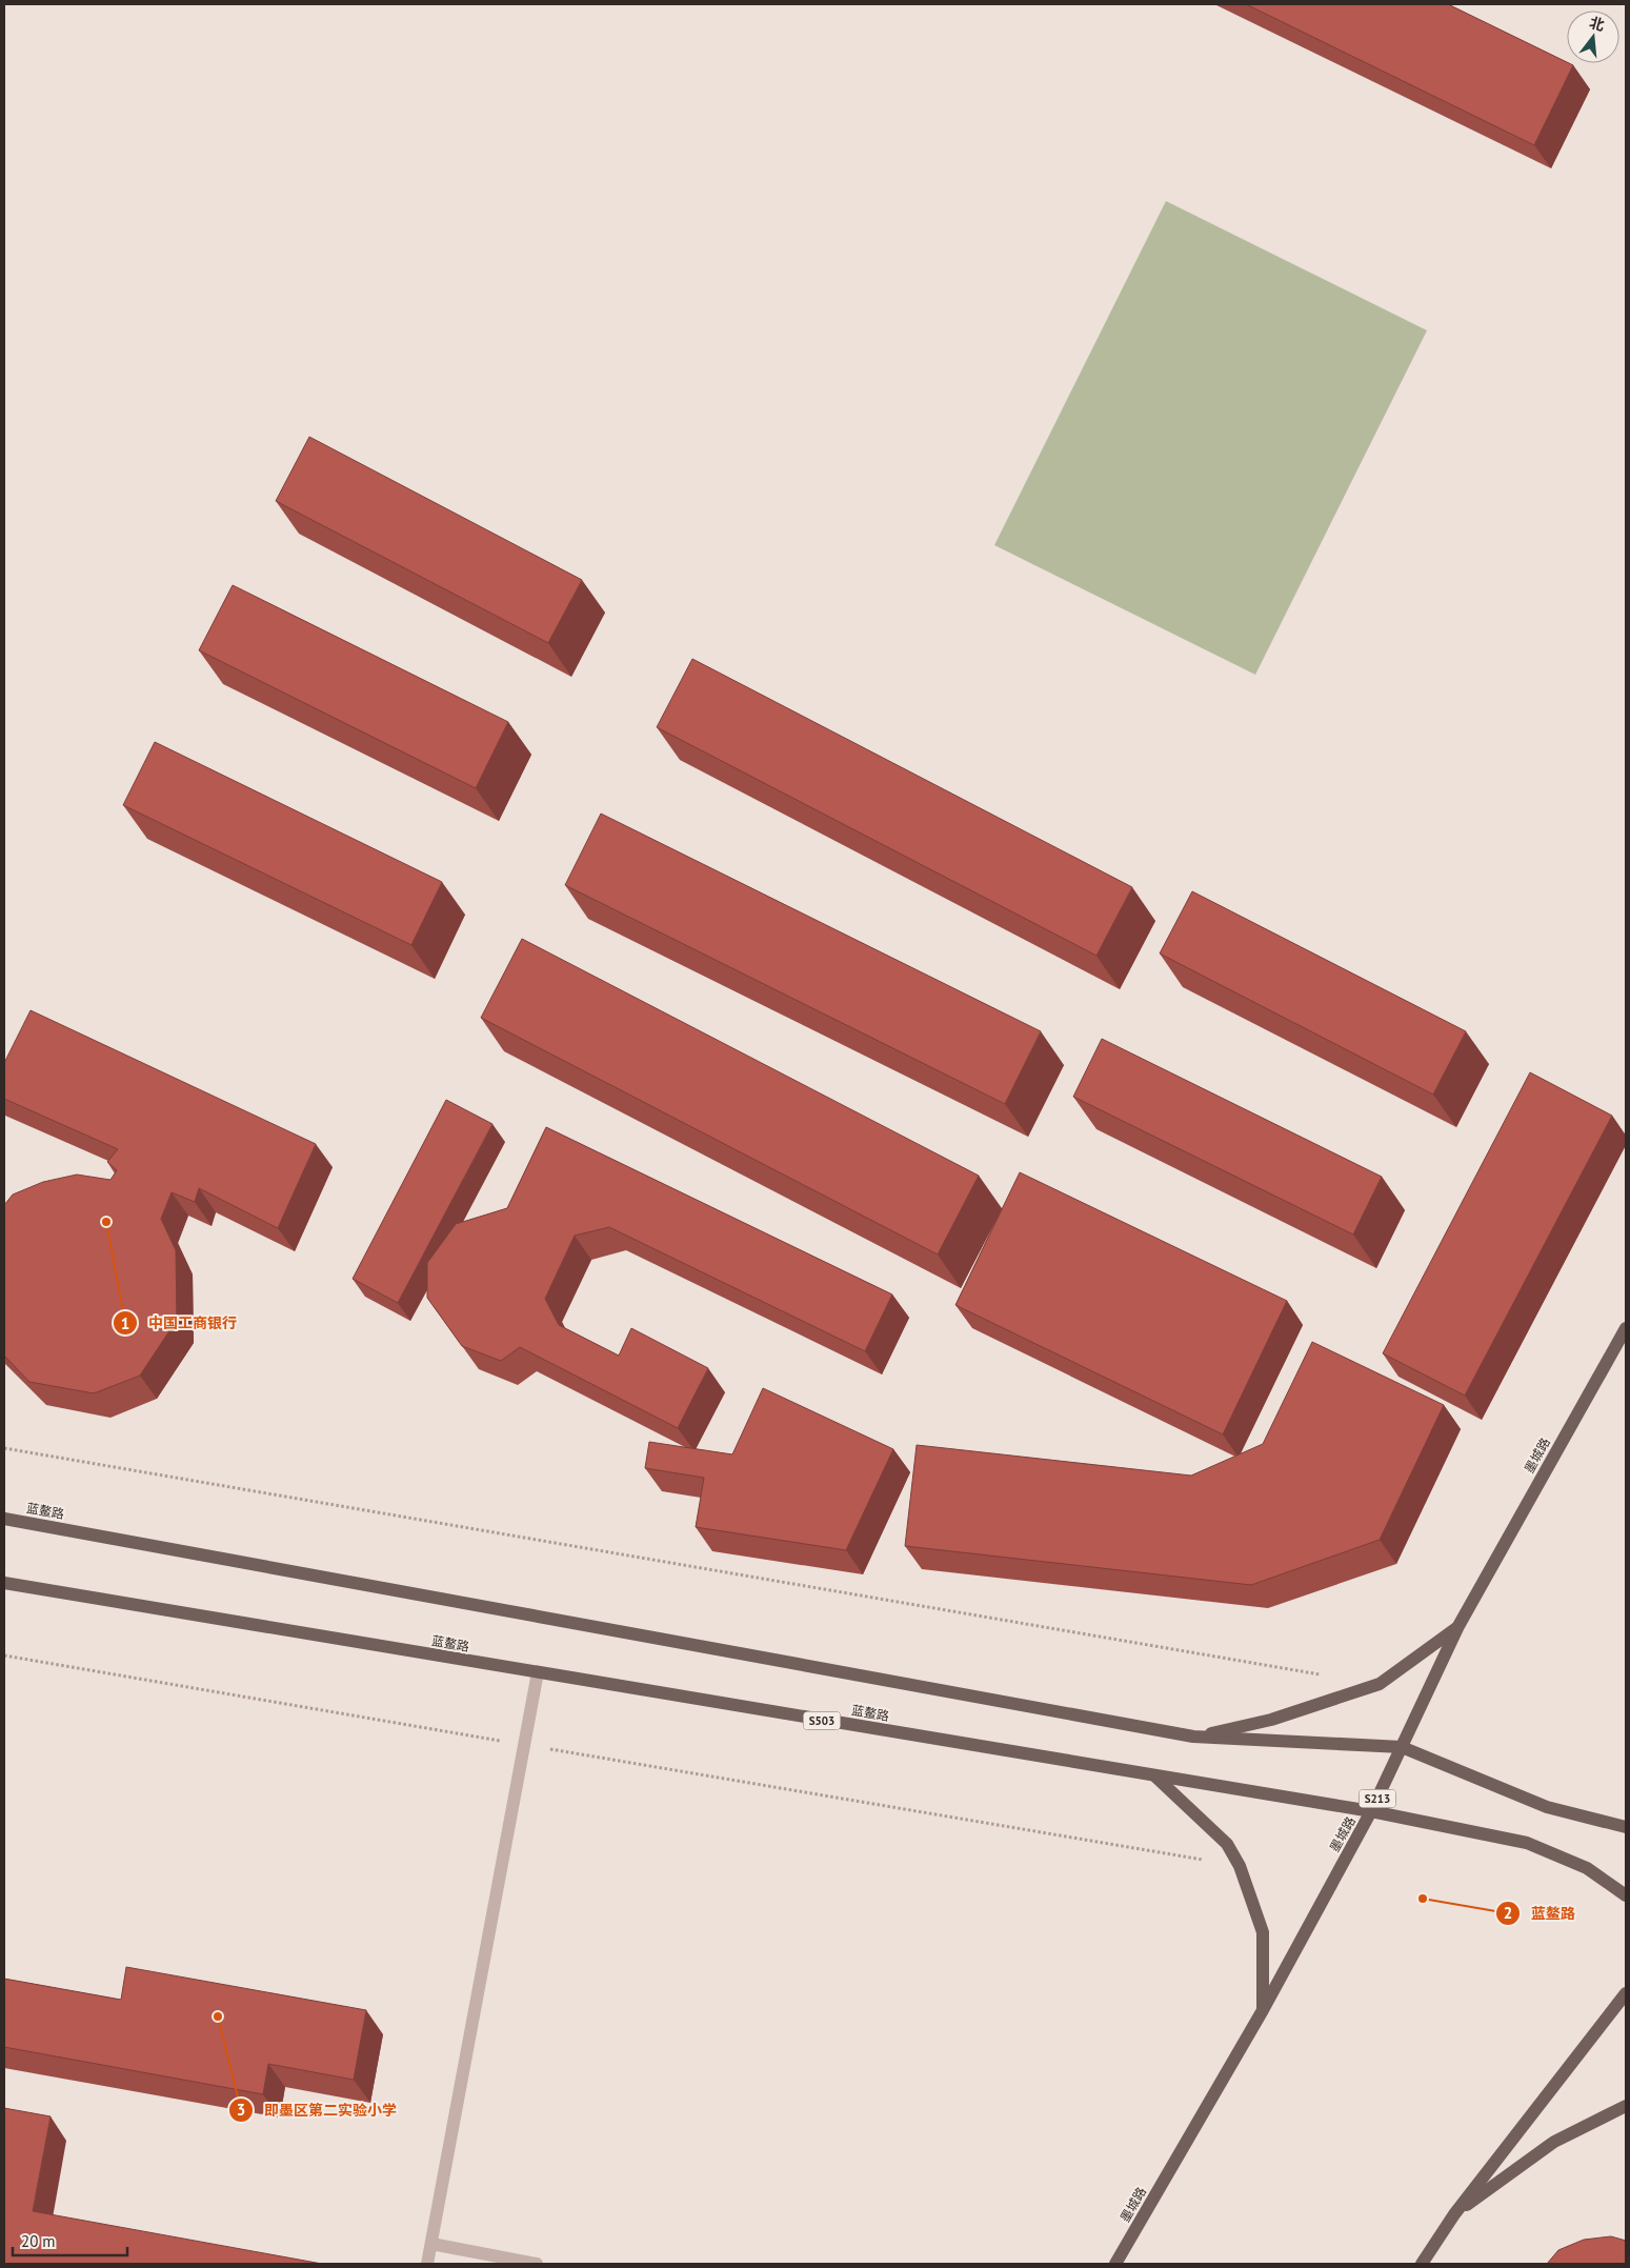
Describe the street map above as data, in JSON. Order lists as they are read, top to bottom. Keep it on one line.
{"streets":{"main road":["墨城路","蓝鳌路","S503","S213"]},"crossings":[["墨城路","蓝鳌路"]],"places":["中国工商银行","蓝鳌路","即墨区第二实验小学"],"scale_bar":"20 m","north":"top"}
